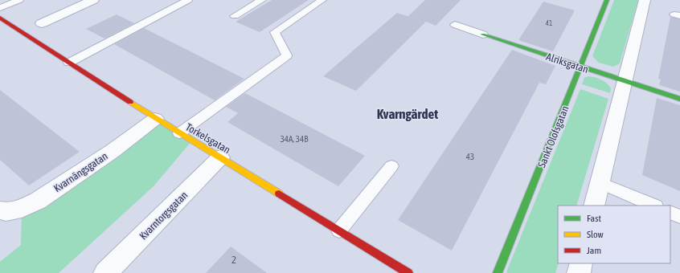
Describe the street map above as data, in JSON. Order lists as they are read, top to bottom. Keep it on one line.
{"streets":{"street":["Alriksgatan","Sankt Olofsgatan","Torkelsgatan","Kvarnängsgatan","Kvarntorgsgatan"]},"crossings":[["Alriksgatan","Sankt Olofsgatan"],["Torkelsgatan","Kvarnängsgatan"],["Torkelsgatan","Kvarntorgsgatan"]],"districts":["Kvarngärdet"],"house_numbers":["41","34A, 34B","43","2"],"legend":["Fast","Slow","Jam"]}
